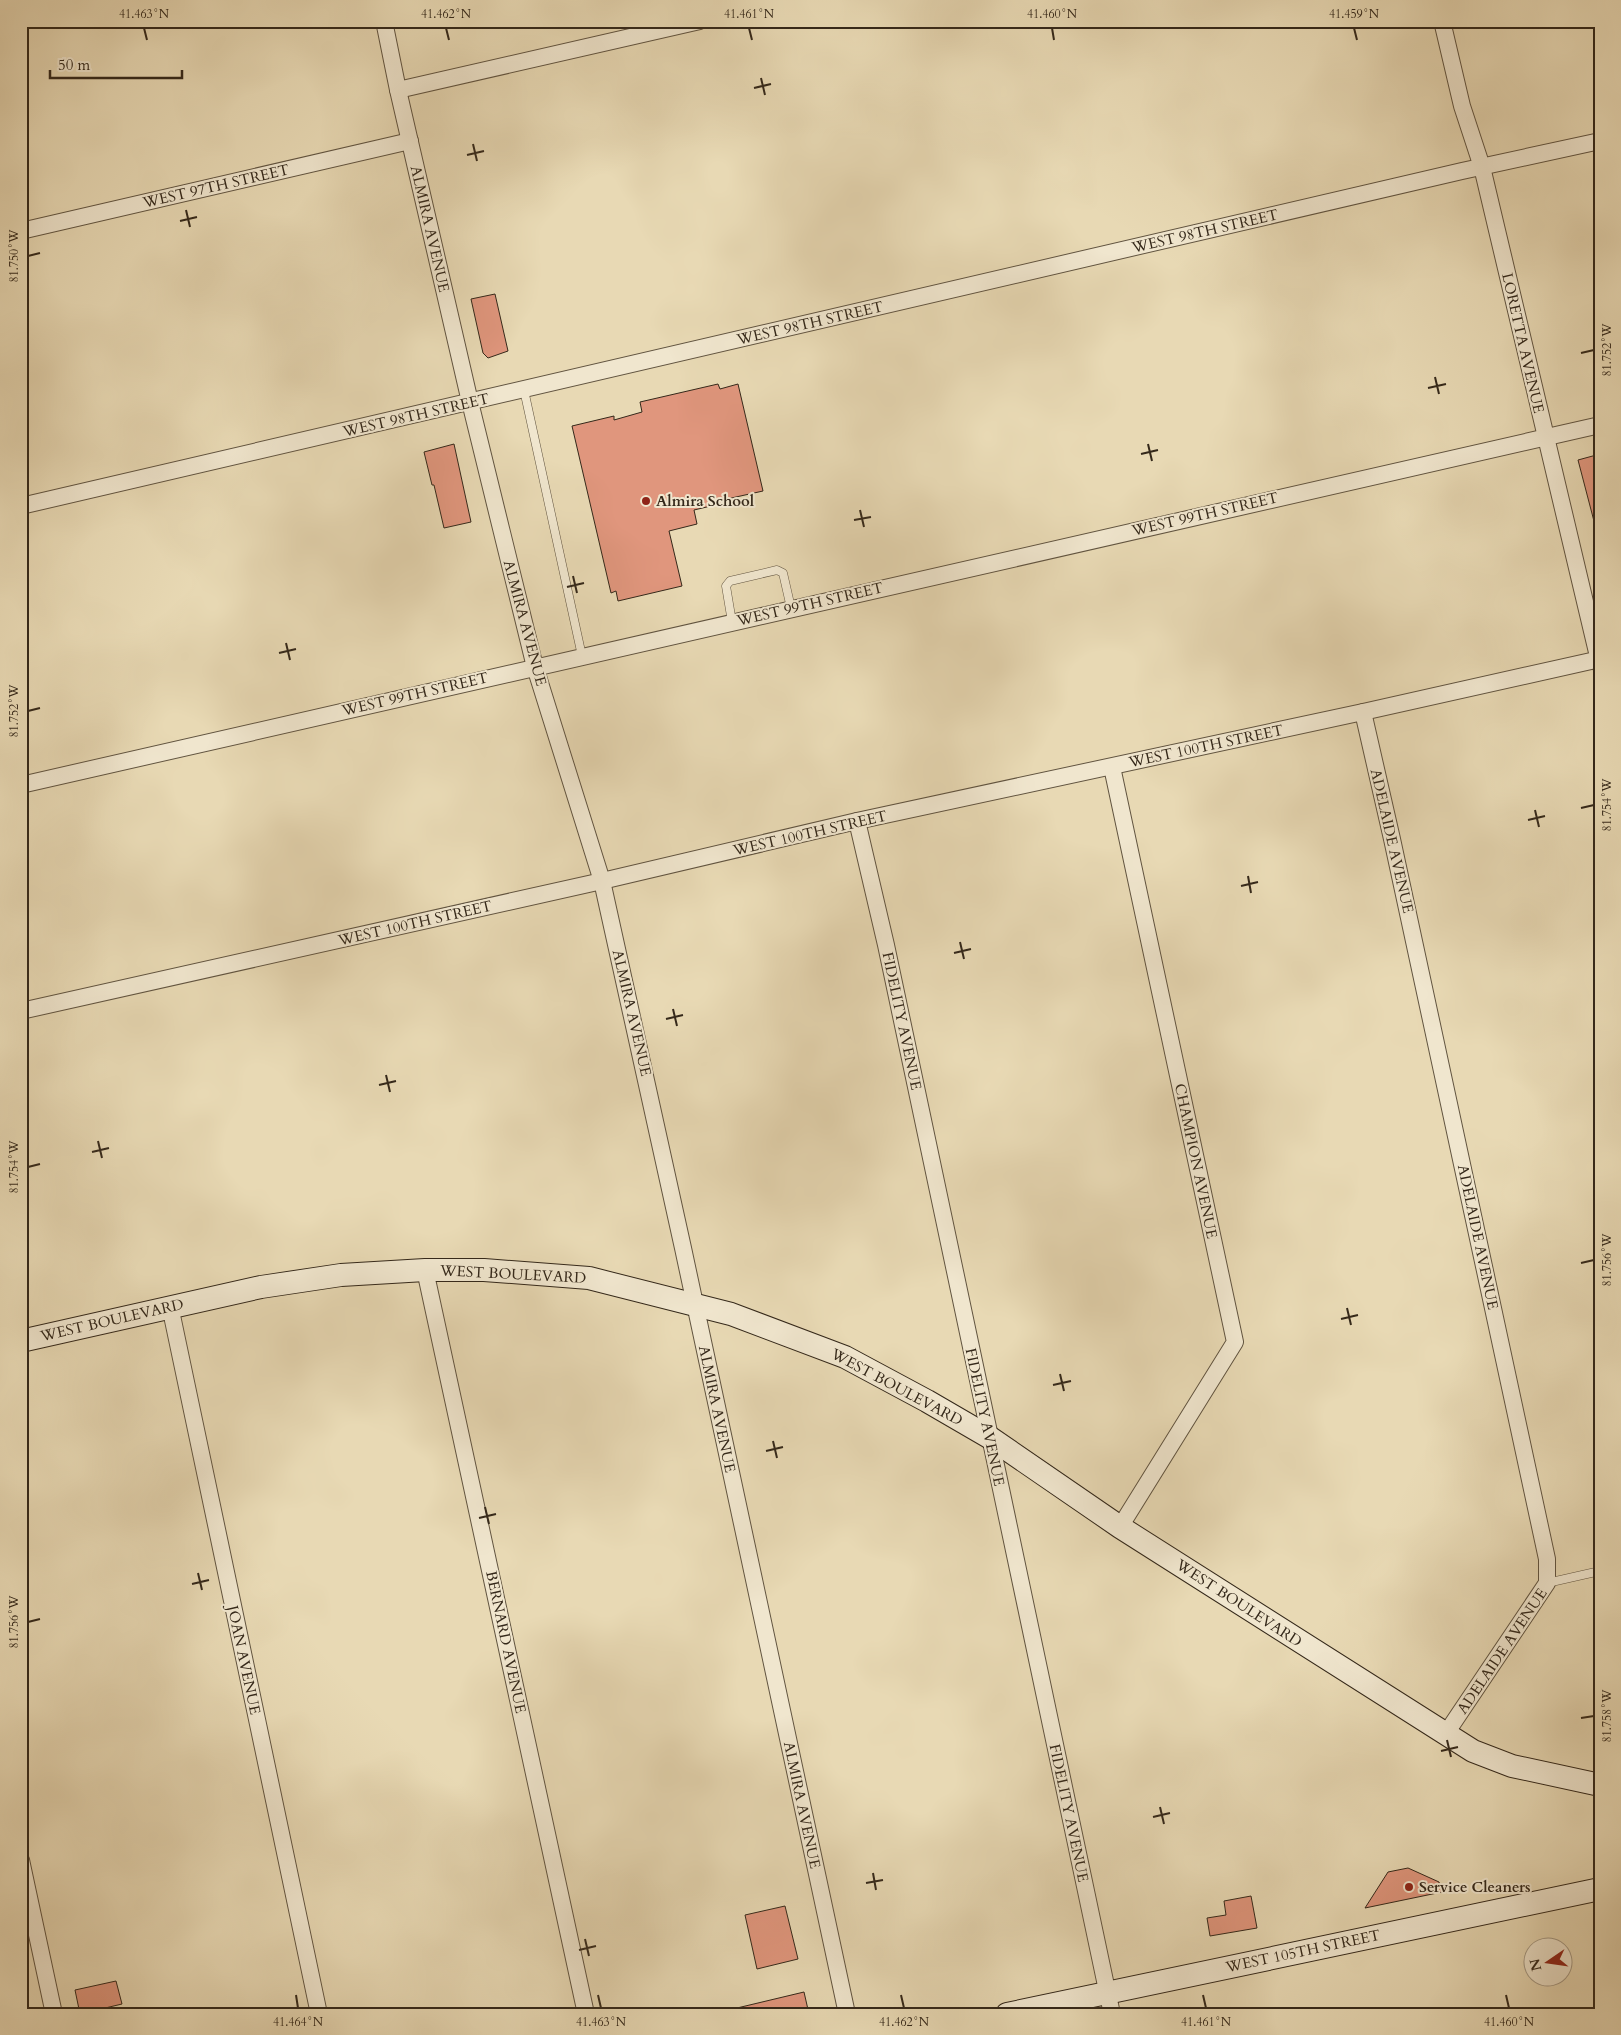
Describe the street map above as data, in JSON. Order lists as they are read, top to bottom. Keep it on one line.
{"streets":{"street":["WEST 97TH STREET","ALMIRA AVENUE","WEST 98TH STREET","LORETTA AVENUE","WEST 99TH STREET","WEST 100TH STREET","ADELAIDE AVENUE","FIDELITY AVENUE","CHAMPION AVENUE","WEST BOULEVARD","BERNARD AVENUE","JOAN AVENUE","WEST 105TH STREET"]},"crossings":[["WEST 97TH STREET","ALMIRA AVENUE"],["ALMIRA AVENUE","WEST 98TH STREET"],["ALMIRA AVENUE","WEST 99TH STREET"],["ALMIRA AVENUE","WEST 100TH STREET"],["ALMIRA AVENUE","WEST BOULEVARD"],["WEST 98TH STREET","LORETTA AVENUE"],["LORETTA AVENUE","WEST 99TH STREET"],["LORETTA AVENUE","WEST 100TH STREET"],["WEST 100TH STREET","ADELAIDE AVENUE"],["WEST 100TH STREET","FIDELITY AVENUE"],["WEST 100TH STREET","CHAMPION AVENUE"],["ADELAIDE AVENUE","WEST BOULEVARD"],["FIDELITY AVENUE","WEST BOULEVARD"],["FIDELITY AVENUE","WEST 105TH STREET"],["CHAMPION AVENUE","WEST BOULEVARD"],["WEST BOULEVARD","BERNARD AVENUE"],["WEST BOULEVARD","JOAN AVENUE"]],"places":["Almira School","Service Cleaners"],"scale_bar":"50 m","north":"left","coordinates":["41.463°N","41.462°N","41.461°N","41.460°N","41.459°N","81.750°W","81.752°W","81.754°W","81.756°W","81.758°W","41.464°N"]}
